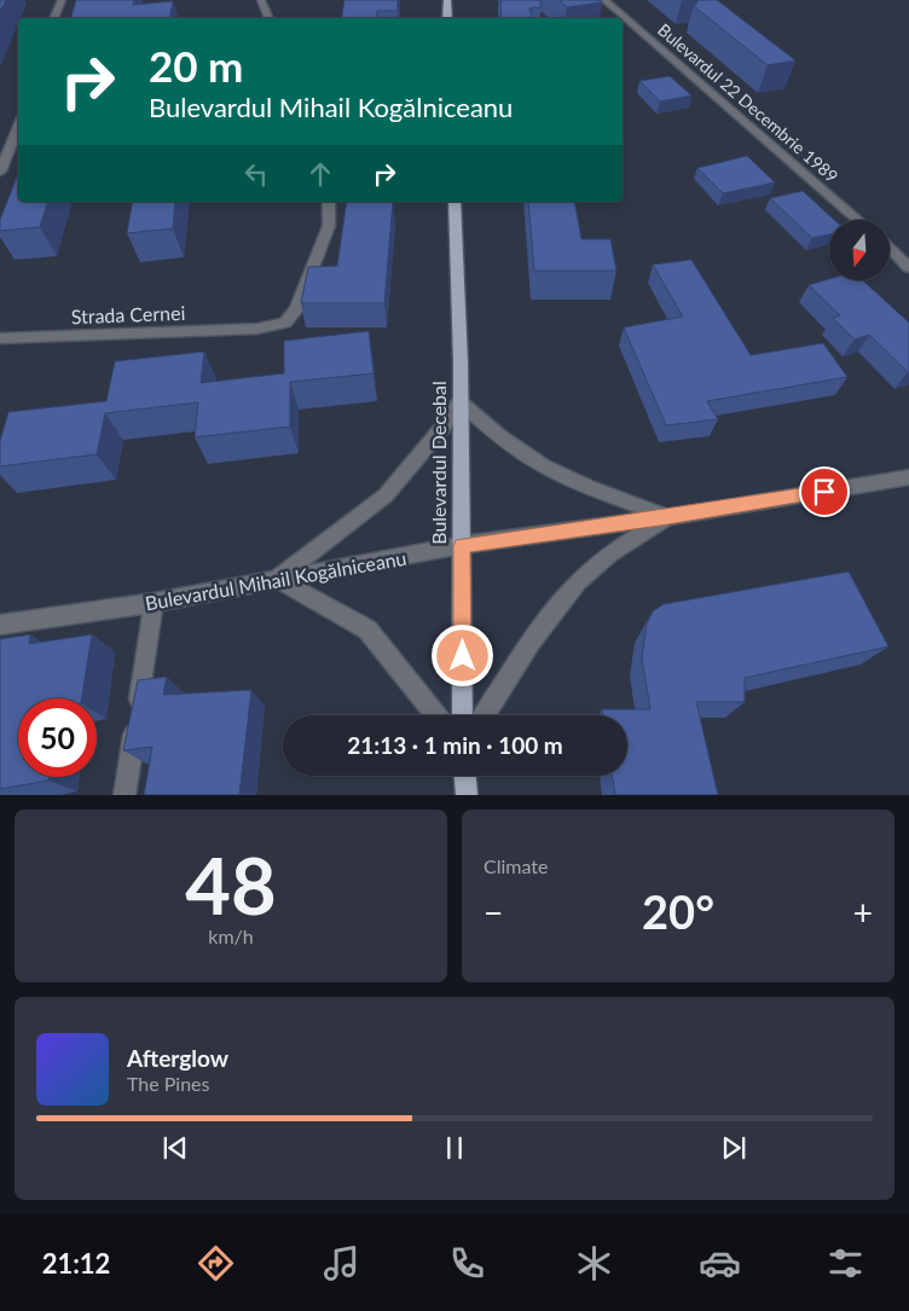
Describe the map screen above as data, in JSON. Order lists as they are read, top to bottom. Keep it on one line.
{"streets":{"main road":["Bulevardul Decebal"],"street":["Bulevardul 22 Decembrie 1989","Strada Cernei","Bulevardul Mihail Kogălniceanu"]},"crossings":[["Bulevardul Decebal","Bulevardul Mihail Kogălniceanu"]],"north":"bottom","page":{"turn":["20 m","Bulevardul Mihail Kogălniceanu"],"limit":"50","trip":"21:13 · 1 min · 100 m","tile":[["48","km/h"],"Climate"],"heat":["−","20°","+"],"song":["Afterglow","The Pines"],"tabs":"21:12"}}
